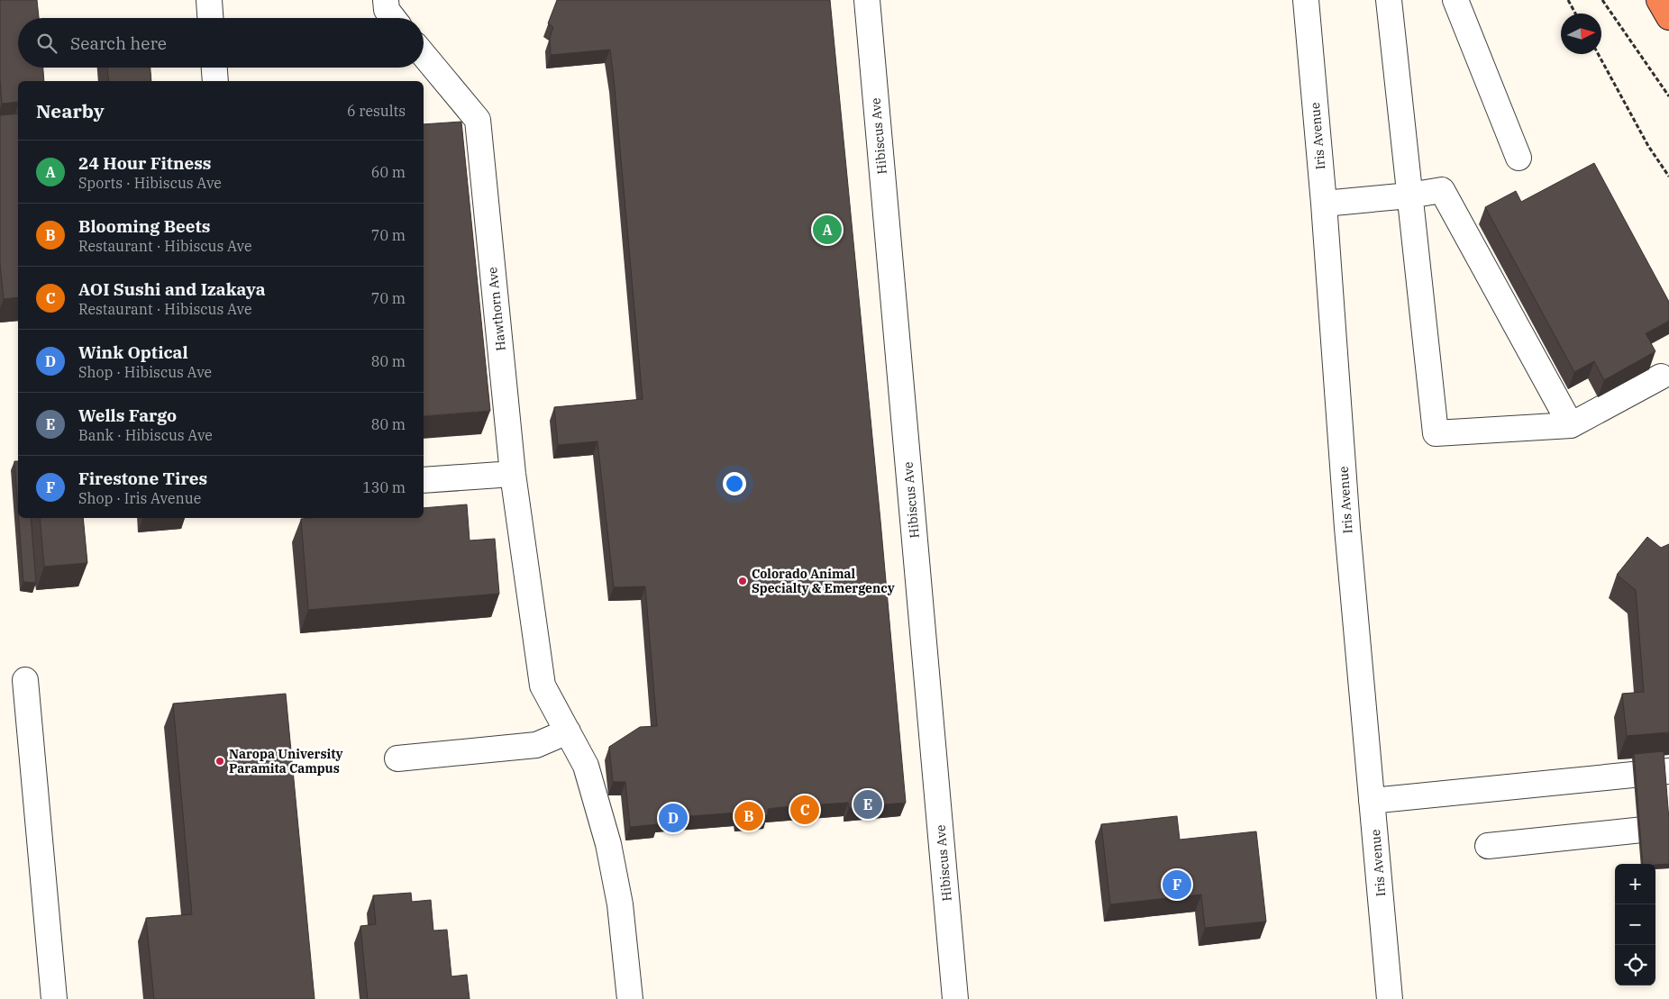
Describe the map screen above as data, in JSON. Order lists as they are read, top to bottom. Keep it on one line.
{"streets":{"street":["Hibiscus Ave","Iris Avenue","Hawthorn Ave"]},"places":["Colorado Animal Specialty & Emergency","Naropa University Paramita Campus"],"north":"right","page":{"search":"Search here","heading":["Nearby","6 results"],"list":[{"mark":"A","name":"24 Hour Fitness","note":"Sports · Hibiscus Ave","value":"60 m"},{"mark":"B","name":"Blooming Beets","note":"Restaurant · Hibiscus Ave","value":"70 m"},{"mark":"C","name":"AOI Sushi and Izakaya","note":"Restaurant · Hibiscus Ave","value":"70 m"},{"mark":"D","name":"Wink Optical","note":"Shop · Hibiscus Ave","value":"80 m"},{"mark":"E","name":"Wells Fargo","note":"Bank · Hibiscus Ave","value":"80 m"},{"mark":"F","name":"Firestone Tires","note":"Shop · Iris Avenue","value":"130 m"}],"pins":["A","E","C","B","D","F"],"map_buttons":["+","−"]}}
